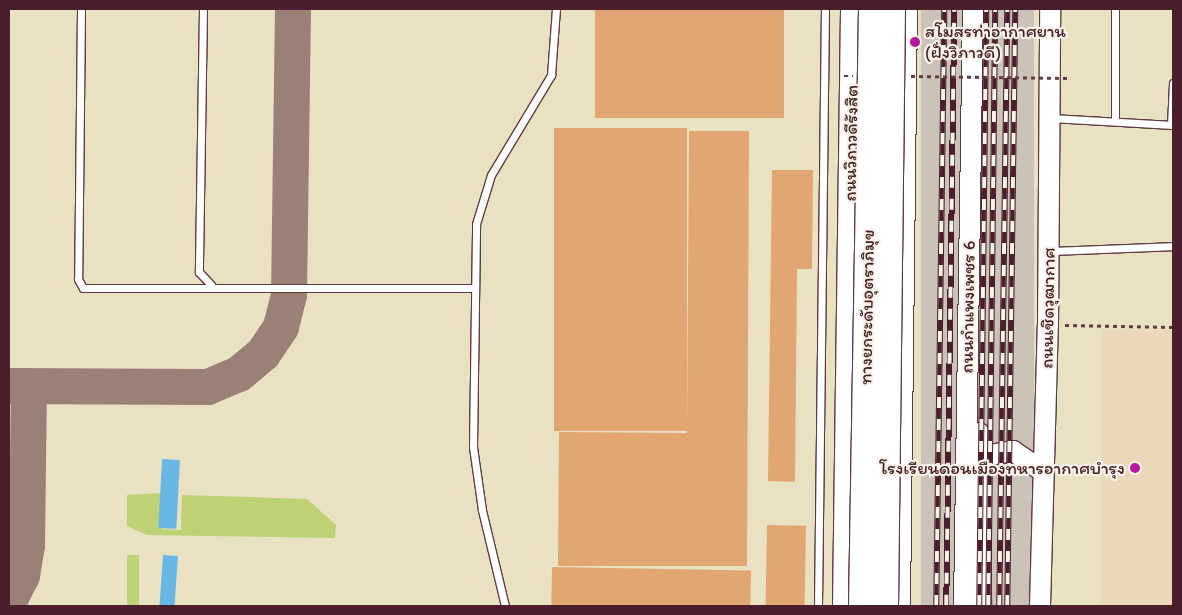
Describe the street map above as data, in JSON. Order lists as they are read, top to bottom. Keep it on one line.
{"streets":{"highway":["ถนนวิภาวดีรังสิต","ทางยกระดับอุตราภิมุข"],"main road":["ถนนกำแพงเพชร 6","ถนนเชิดวุฒากาศ"]},"places":["สโมสรท่าอากาศยาน (ฝั่งวิภาวดี)","โรงเรียนดอนเมืองทหารอากาศบำรุง"]}
